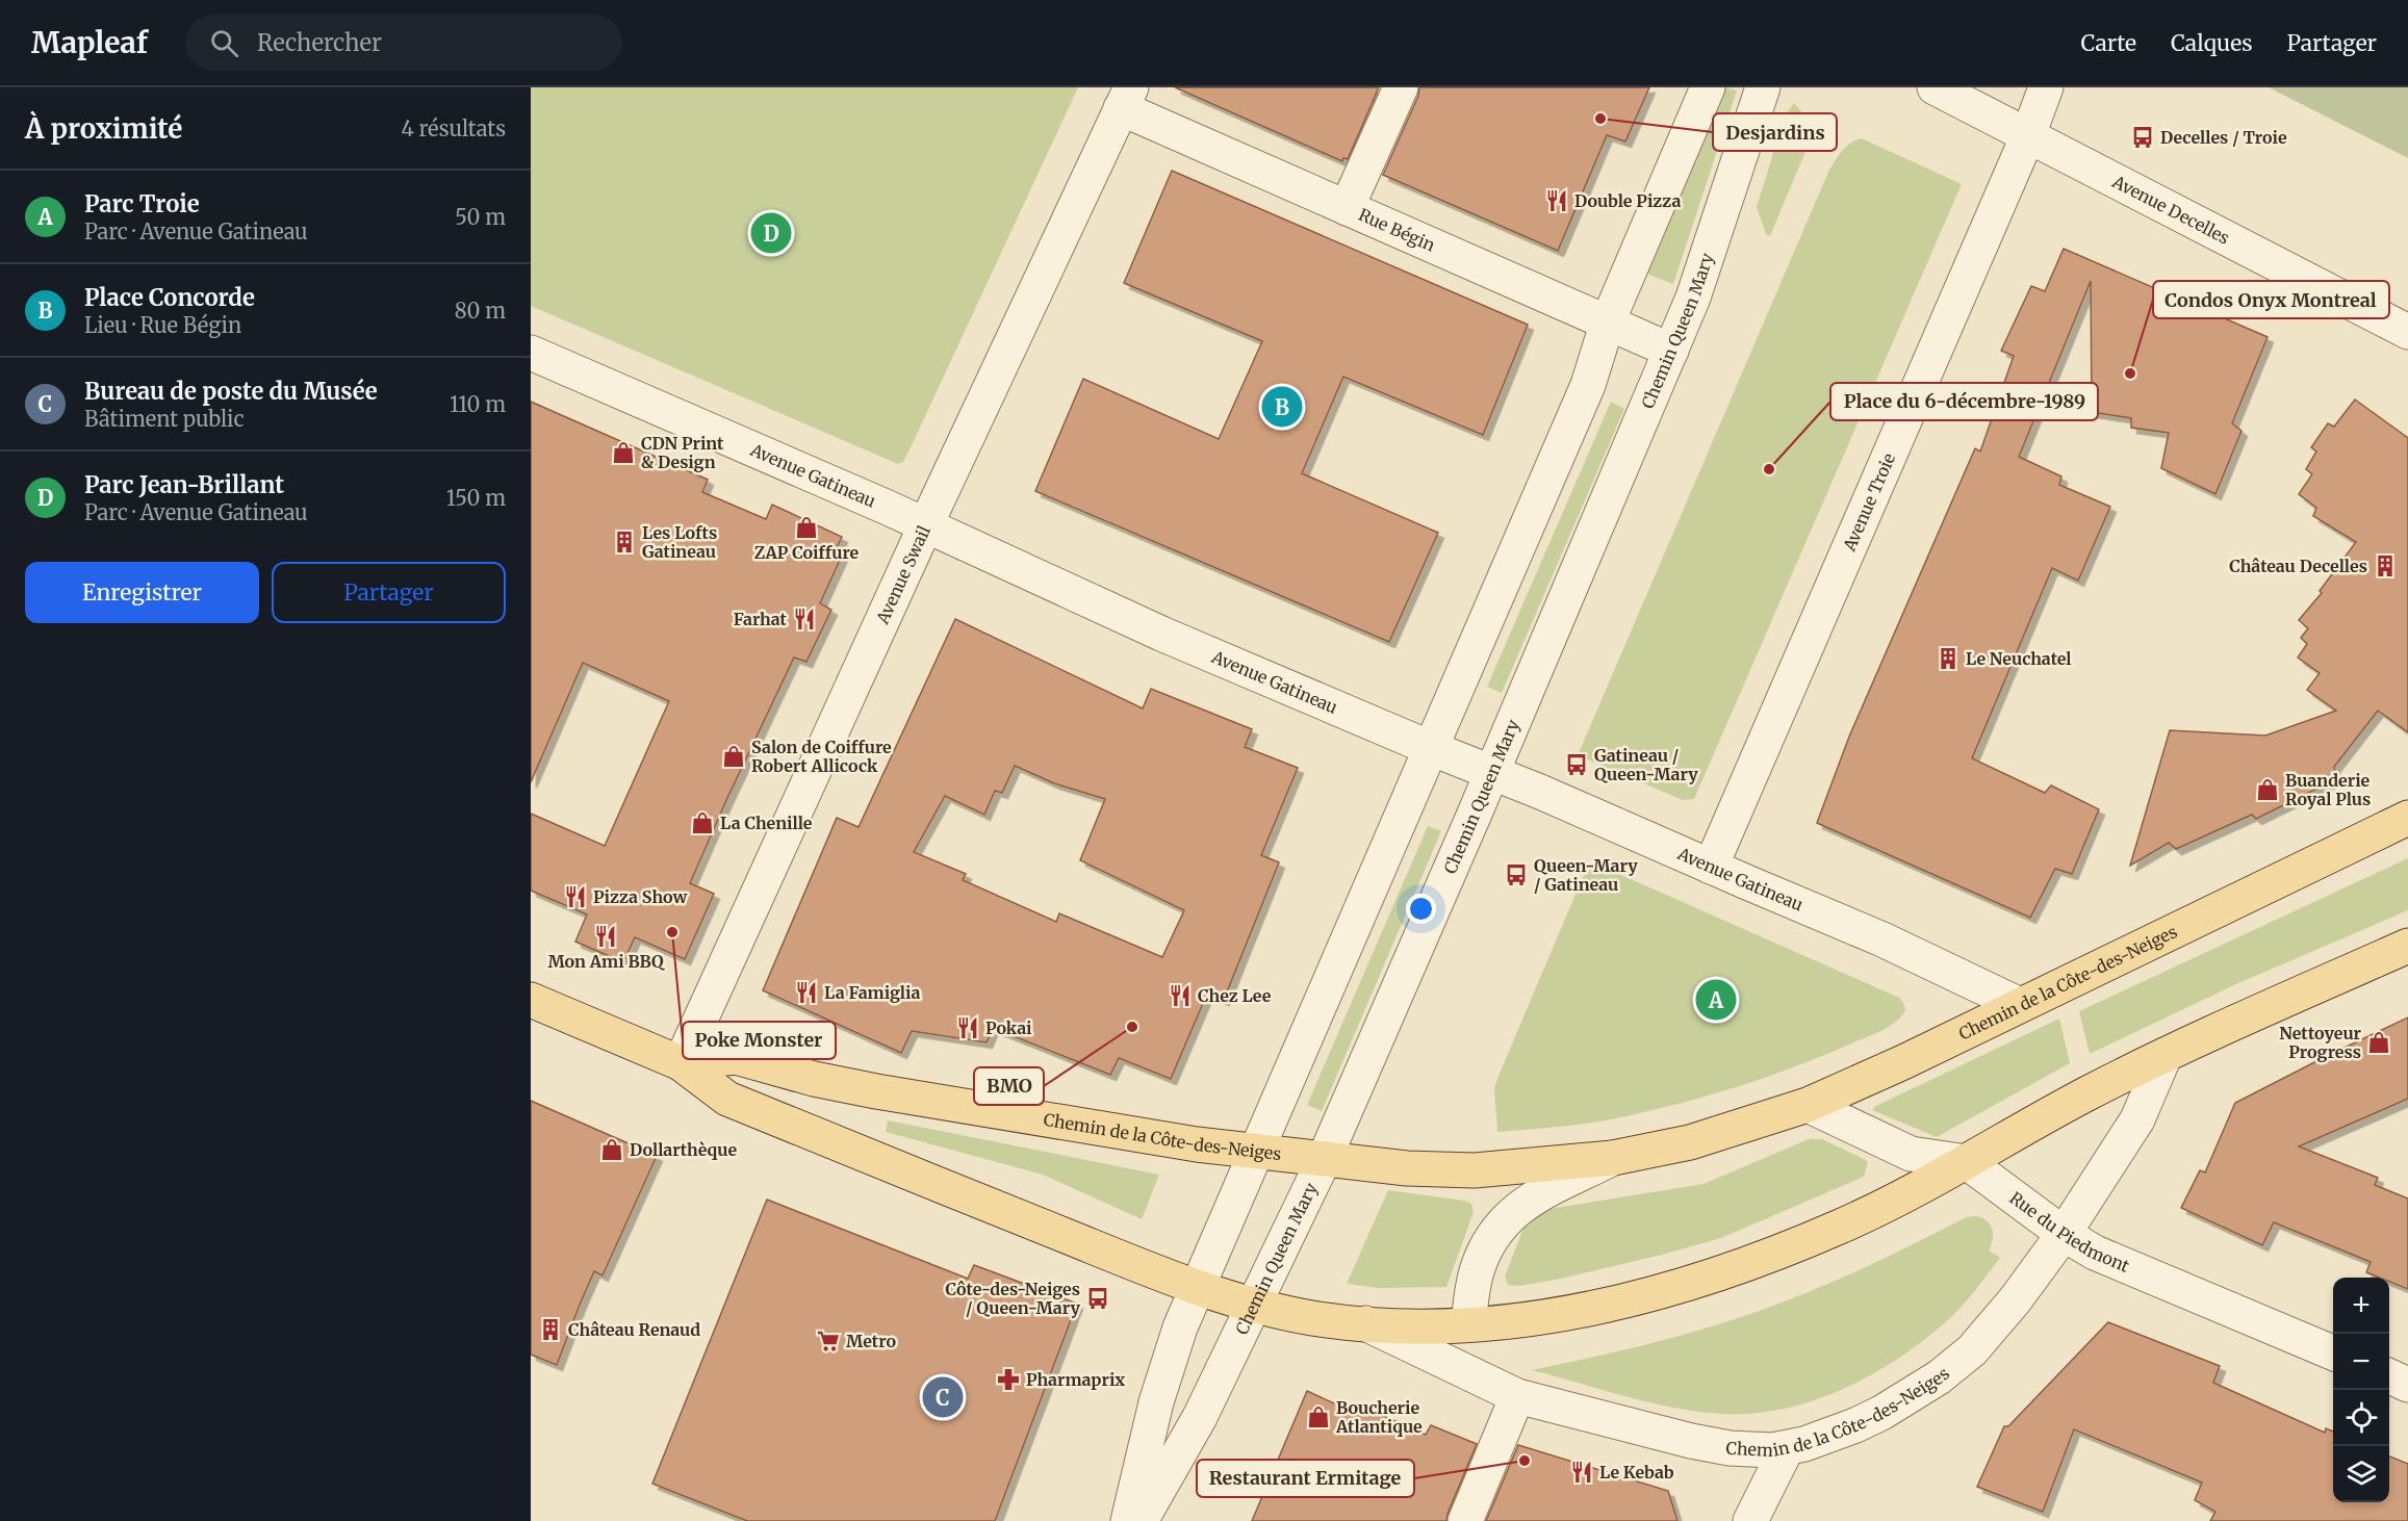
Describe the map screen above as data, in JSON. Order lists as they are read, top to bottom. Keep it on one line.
{"streets":{"main road":["Chemin de la Côte-des-Neiges"],"street":["Avenue Decelles","Rue Bégin","Chemin Queen Mary","Avenue Gatineau","Avenue Troie","Avenue Swail","Rue du Piedmont"]},"crossings":[["Avenue Decelles","Avenue Troie"],["Rue Bégin","Chemin Queen Mary"],["Rue Bégin","Avenue Swail"],["Chemin Queen Mary","Avenue Gatineau"],["Chemin Queen Mary","Chemin de la Côte-des-Neiges"],["Avenue Gatineau","Avenue Troie"],["Avenue Gatineau","Avenue Swail"],["Avenue Gatineau","Chemin de la Côte-des-Neiges"],["Avenue Swail","Chemin de la Côte-des-Neiges"],["Chemin de la Côte-des-Neiges","Rue du Piedmont"]],"places":{"other":["Desjardins","Condos Onyx Montreal","Place du 6-décembre-1989","Poke Monster","BMO","Restaurant Ermitage"],"bus stop":["Decelles / Troie","Gatineau / Queen-Mary","Queen-Mary / Gatineau","Côte-des-Neiges / Queen-Mary"],"restaurant":["Double Pizza","Farhat","Pizza Show","Mon Ami BBQ","La Famiglia","Chez Lee","Pokai","Le Kebab"],"shop":["CDN Print & Design","ZAP Coiffure","Salon de Coiffure Robert Allicock","Buanderie Royal Plus","La Chenille","Nettoyeur Progress","Dollarthèque","Boucherie Atlantique"],"building":["Les Lofts Gatineau","Château Decelles","Le Neuchatel","Château Renaud"],"supermarket":["Metro"],"pharmacy":["Pharmaprix"]},"page":{"header":"Mapleaf","search":"Rechercher","nav":["Carte","Calques","Partager"],"heading":["À proximité","4 résultats"],"list":[{"mark":"A","name":"Parc Troie","note":"Parc · Avenue Gatineau","value":"50 m"},{"mark":"B","name":"Place Concorde","note":"Lieu · Rue Bégin","value":"80 m"},{"mark":"C","name":"Bureau de poste du Musée","note":"Bâtiment public","value":"110 m"},{"mark":"D","name":"Parc Jean-Brillant","note":"Parc · Avenue Gatineau","value":"150 m"}],"pins":["D","B","A","C"],"buttons":["Enregistrer","Partager"],"map_buttons":["+","−"]}}
